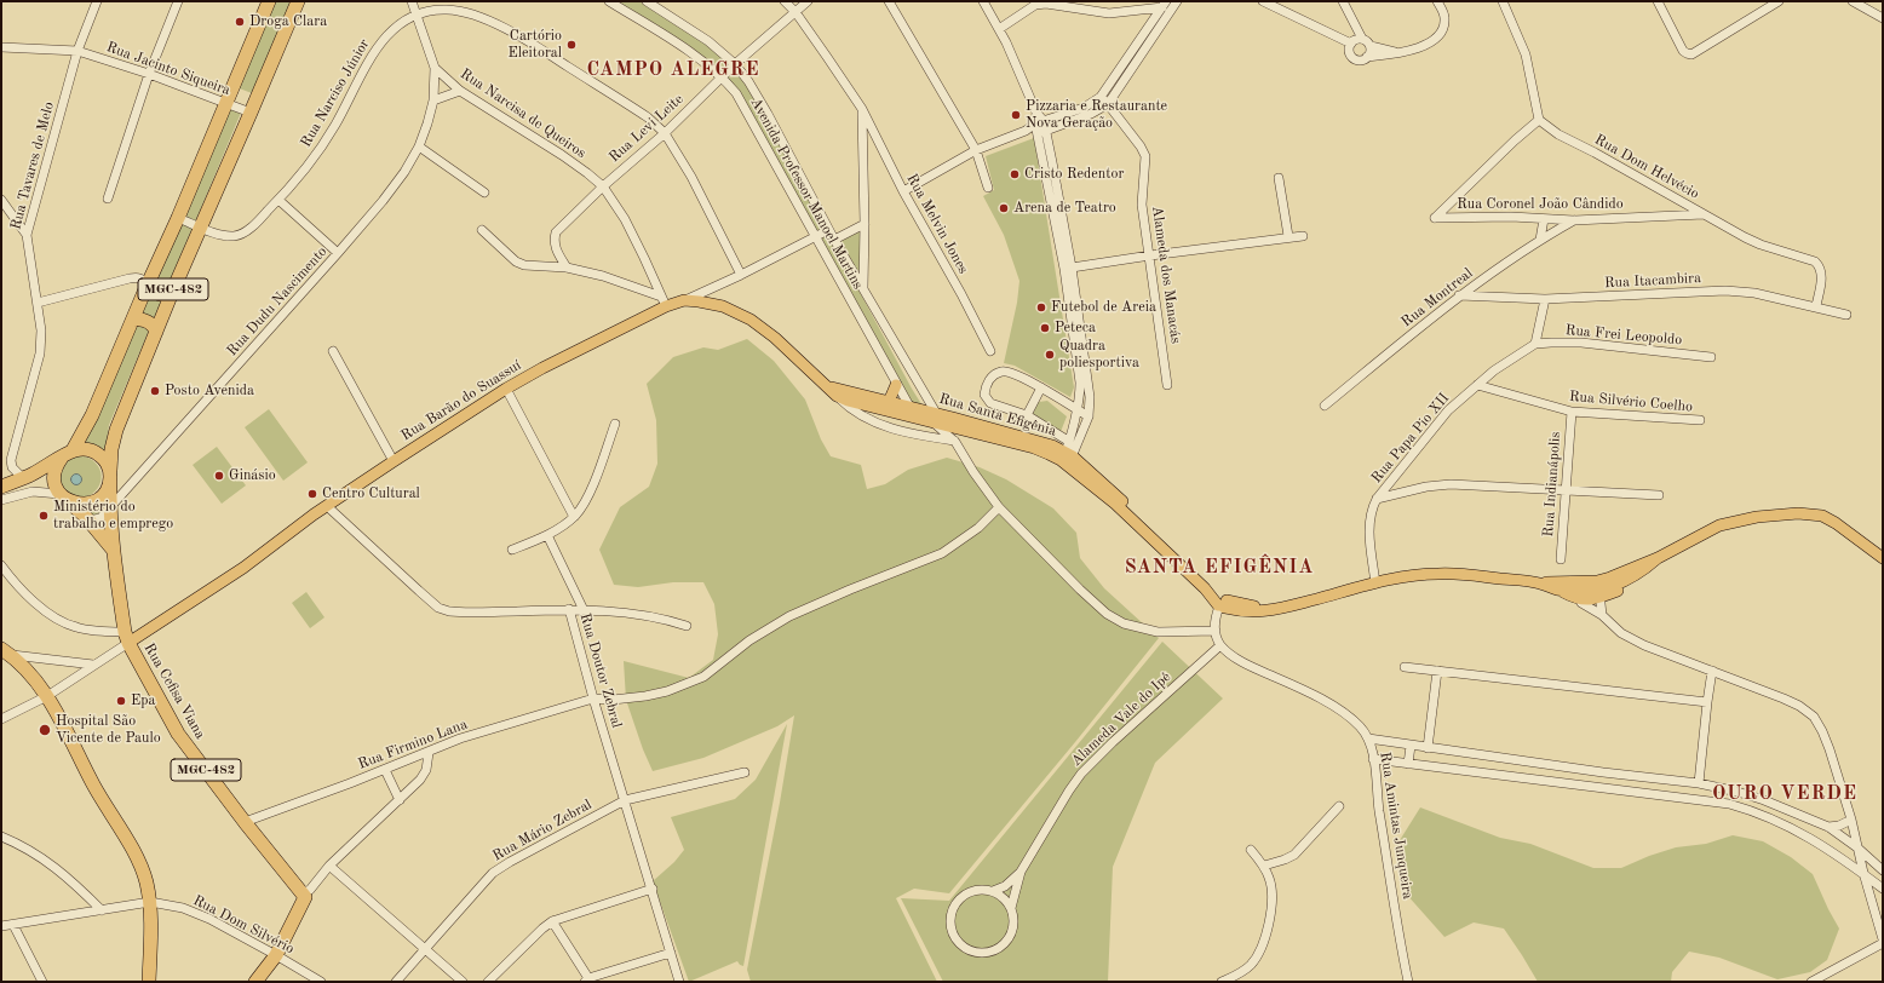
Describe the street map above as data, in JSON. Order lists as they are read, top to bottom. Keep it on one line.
{"streets":{"highway":["MGC-482","Rua Cefisa Viana"],"main road":["Rua Barão do Suassuí","Rua Santa Efigênia"],"street":["Rua Jacinto Siqueira","Rua Narciso Júnior","Rua Narcisa de Queiros","Rua Levi Leite","Rua Tavares de Melo","Rua Dom Helvécio","Avenida Professor Manoel Martins","Rua Coronel João Cândido","Rua Melvin Jones","Alameda dos Manacás","Rua Itacambira","Rua Montreal","Rua Dudu Nascimento","Rua Frei Leopoldo","Rua Silvério Coelho","Rua Papa Pio XII","Rua Indianápolis","Rua Doutor Zebral","Alameda Vale do Ipê","Rua Firmino Lana","Rua Amintas Junqueira","Rua Mário Zebral","Rua Dom Silvério"]},"crossings":[["Rua Jacinto Siqueira","Rua Tavares de Melo"],["Rua Jacinto Siqueira","MGC-482"],["Rua Narciso Júnior","Rua Levi Leite"],["Rua Narciso Júnior","MGC-482"],["Rua Narciso Júnior","Rua Barão do Suassuí"],["Rua Narcisa de Queiros","Rua Levi Leite"],["Rua Narcisa de Queiros","Rua Dudu Nascimento"],["Rua Narcisa de Queiros","Rua Barão do Suassuí"],["Rua Levi Leite","Avenida Professor Manoel Martins"],["Rua Levi Leite","Rua Melvin Jones"],["Rua Dom Helvécio","Rua Coronel João Cândido"],["Rua Dom Helvécio","Rua Itacambira"],["Avenida Professor Manoel Martins","Rua Barão do Suassuí"],["Avenida Professor Manoel Martins","Rua Santa Efigênia"],["Avenida Professor Manoel Martins","Rua Firmino Lana"],["Rua Coronel João Cândido","Rua Montreal"],["Rua Itacambira","Rua Montreal"],["MGC-482","Rua Cefisa Viana"],["Rua Dudu Nascimento","Rua Cefisa Viana"],["Rua Frei Leopoldo","Rua Papa Pio XII"],["Rua Barão do Suassuí","Rua Santa Efigênia"],["Rua Barão do Suassuí","Rua Doutor Zebral"],["Rua Barão do Suassuí","Rua Cefisa Viana"],["Rua Silvério Coelho","Rua Papa Pio XII"],["Rua Silvério Coelho","Rua Indianápolis"],["Rua Doutor Zebral","Rua Firmino Lana"],["Rua Doutor Zebral","Rua Mário Zebral"],["Rua Cefisa Viana","Rua Firmino Lana"],["Alameda Vale do Ipê","Rua Amintas Junqueira"]],"districts":["CAMPO ALEGRE","SANTA EFIGÊNIA","OURO VERDE"],"places":["Droga Clara","Cartório Eleitoral","Pizzaria e Restaurante Nova Geração","Cristo Redentor","Arena de Teatro","Futebol de Areia","Peteca","Quadra poliesportiva","Posto Avenida","Ginásio","Centro Cultural","Ministério do trabalho e emprego","Epa","Hospital São Vicente de Paulo"]}
